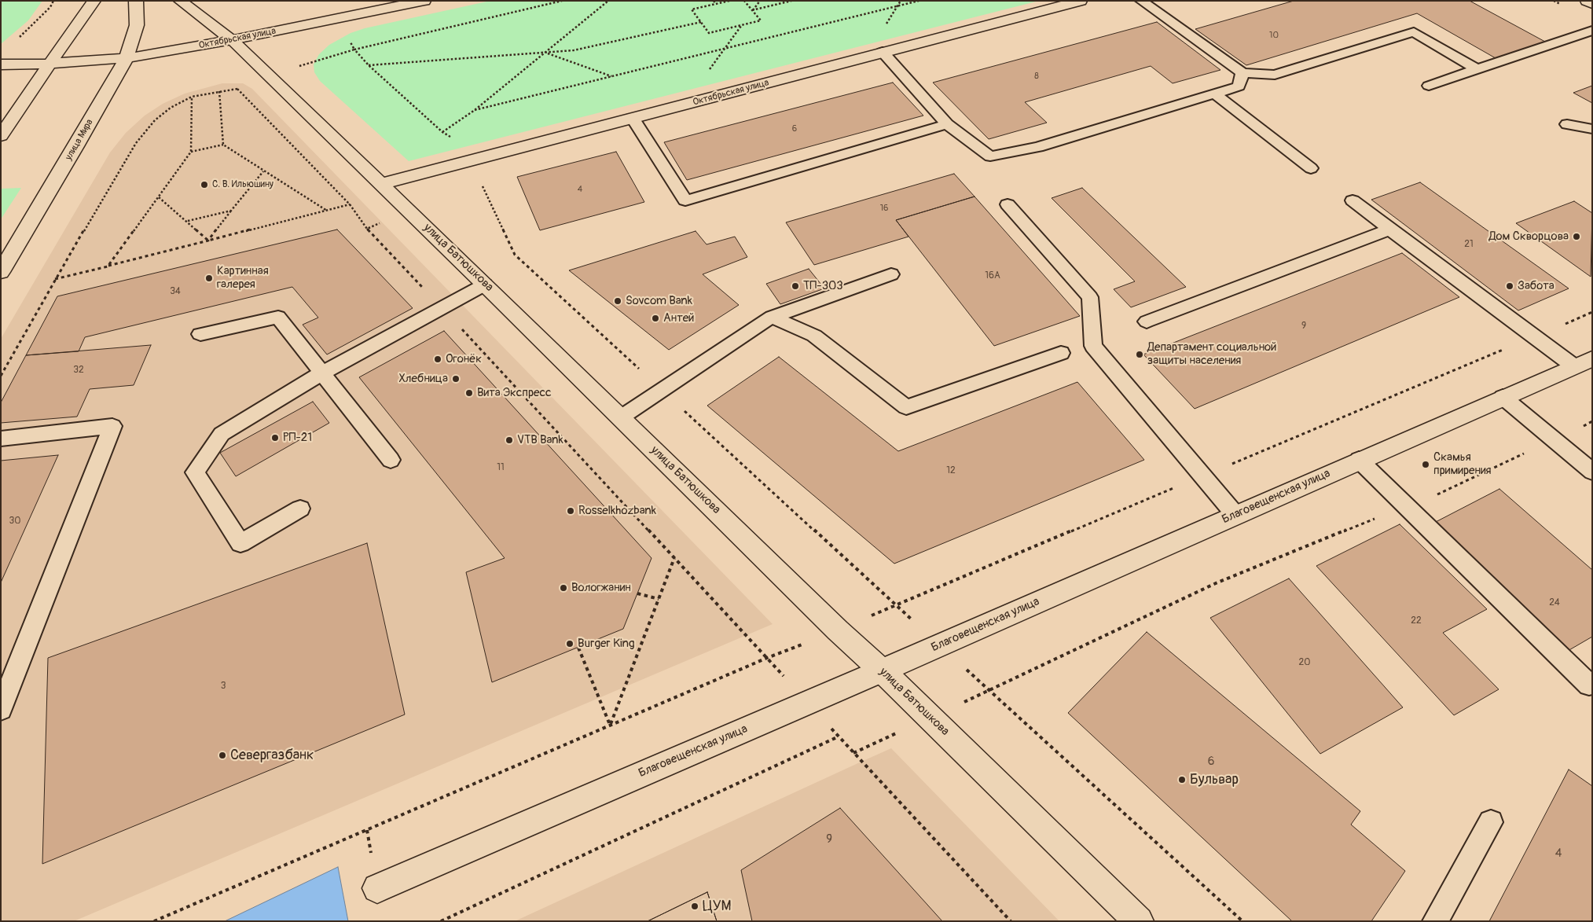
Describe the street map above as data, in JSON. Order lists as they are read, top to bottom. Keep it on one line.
{"streets":{"street":["Октябрьская улица","улица Мира","улица Батюшкова","Благовещенская улица"]},"crossings":[["Октябрьская улица","улица Мира"],["Октябрьская улица","улица Батюшкова"],["улица Батюшкова","Благовещенская улица"]],"places":["С. В. Ильюшину","Дом Скворцова","Картинная галерея","ТП-303","Забота","Sovcom Bank","Антей","Департамент социальной защиты населения","Огонёк","Хлебница","Вита Экспресс","РП-21","VTB Bank","Скамья примирения","Rosselkhozbank","Вологжанин","Burger King","Севергазбанк","Бульвар","ЦУМ"],"house_numbers":["10","8","6","4","16","21","16А","34","9","32","11","12","30","24","22","20","3","6","9","4"]}
